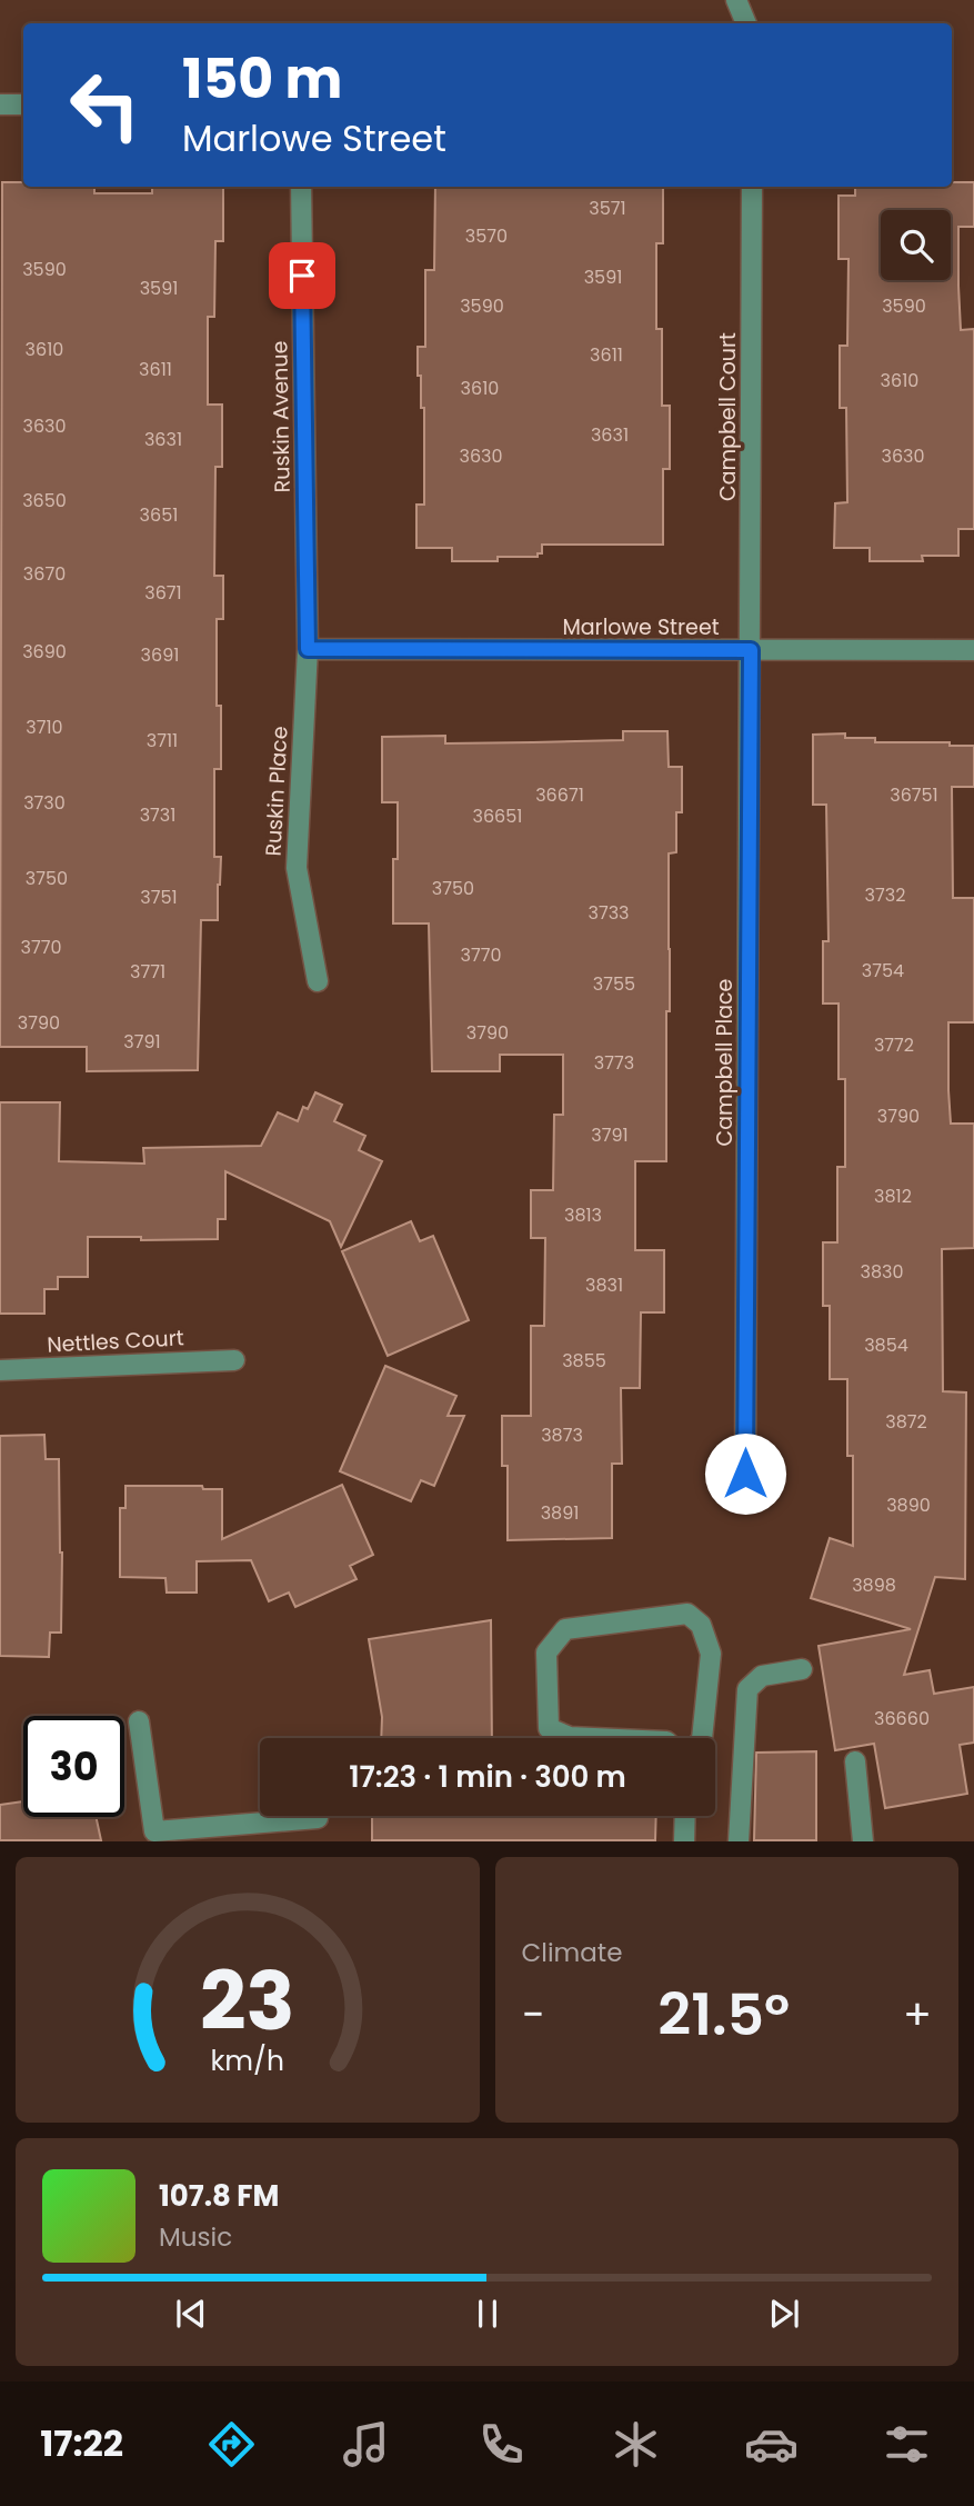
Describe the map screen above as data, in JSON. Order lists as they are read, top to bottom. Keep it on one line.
{"streets":{"street":["Ruskin Avenue","Campbell Court","Marlowe Street","Ruskin Place","Campbell Place","Nettles Court"]},"crossings":[["Ruskin Avenue","Marlowe Street"],["Ruskin Avenue","Ruskin Place"],["Campbell Court","Marlowe Street"],["Campbell Court","Campbell Place"],["Marlowe Street","Ruskin Place"],["Marlowe Street","Campbell Place"]],"house_numbers":["3571","3570","3590","3591","3591","3590","3590","3610","3611","3611","3610","3610","3630","3631","3631","3630","3630","3650","3651","3670","3671","3690","3691","3710","3711","36671","36751","3730","3731","36651","3750","3750","3732","3751","3733","3770","3770","3754","3771","3755","3790","3790","3791","3772","3773","3790","3791","3812","3813","3830","3831","3854","3855","3872","3873","3890","3891","3898","36660"],"page":{"turn":["150 m","Marlowe Street"],"limit":"30","trip":"17:23 · 1 min · 300 m","tile":"Climate","heat":["−","21.5°","+"],"song":["107.8 FM","Music"],"tabs":"17:22","gauge":["23","km/h"]}}
